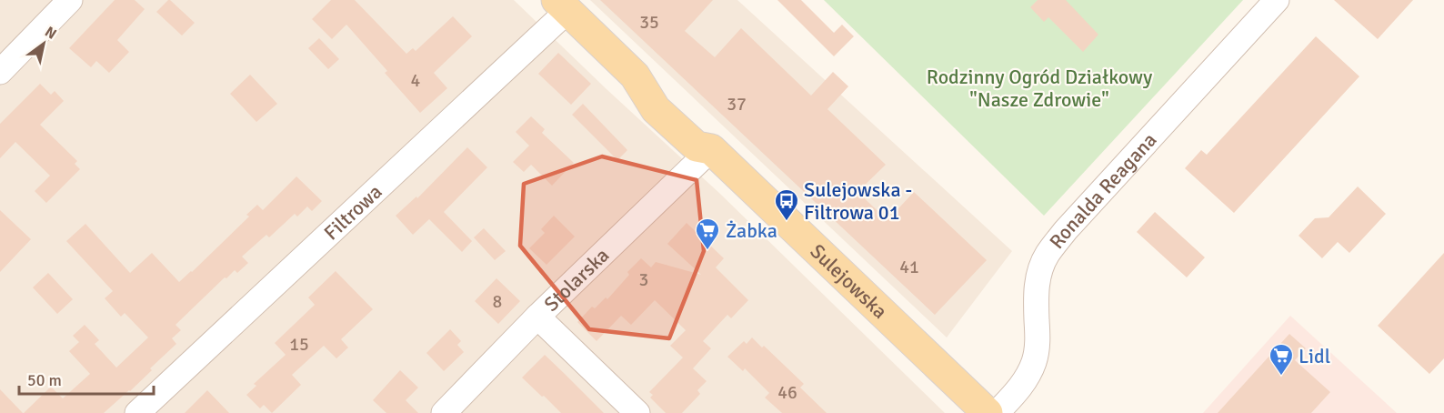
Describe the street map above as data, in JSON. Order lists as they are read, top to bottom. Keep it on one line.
{"streets":{"main road":["Sulejowska"],"street":["Ronalda Reagana","Filtrowa","Stolarska"]},"crossings":[["Filtrowa","Sulejowska"],["Stolarska","Sulejowska"]],"parks":["Rodzinny Ogród Działkowy \"Nasze Zdrowie\""],"places":{"bus stop":["Sulejowska - Filtrowa 01"],"supermarket":["Żabka","Lidl"]},"house_numbers":["35","4","37","41","3","8","15","46"],"scale_bar":"50 m","north":"top right"}
